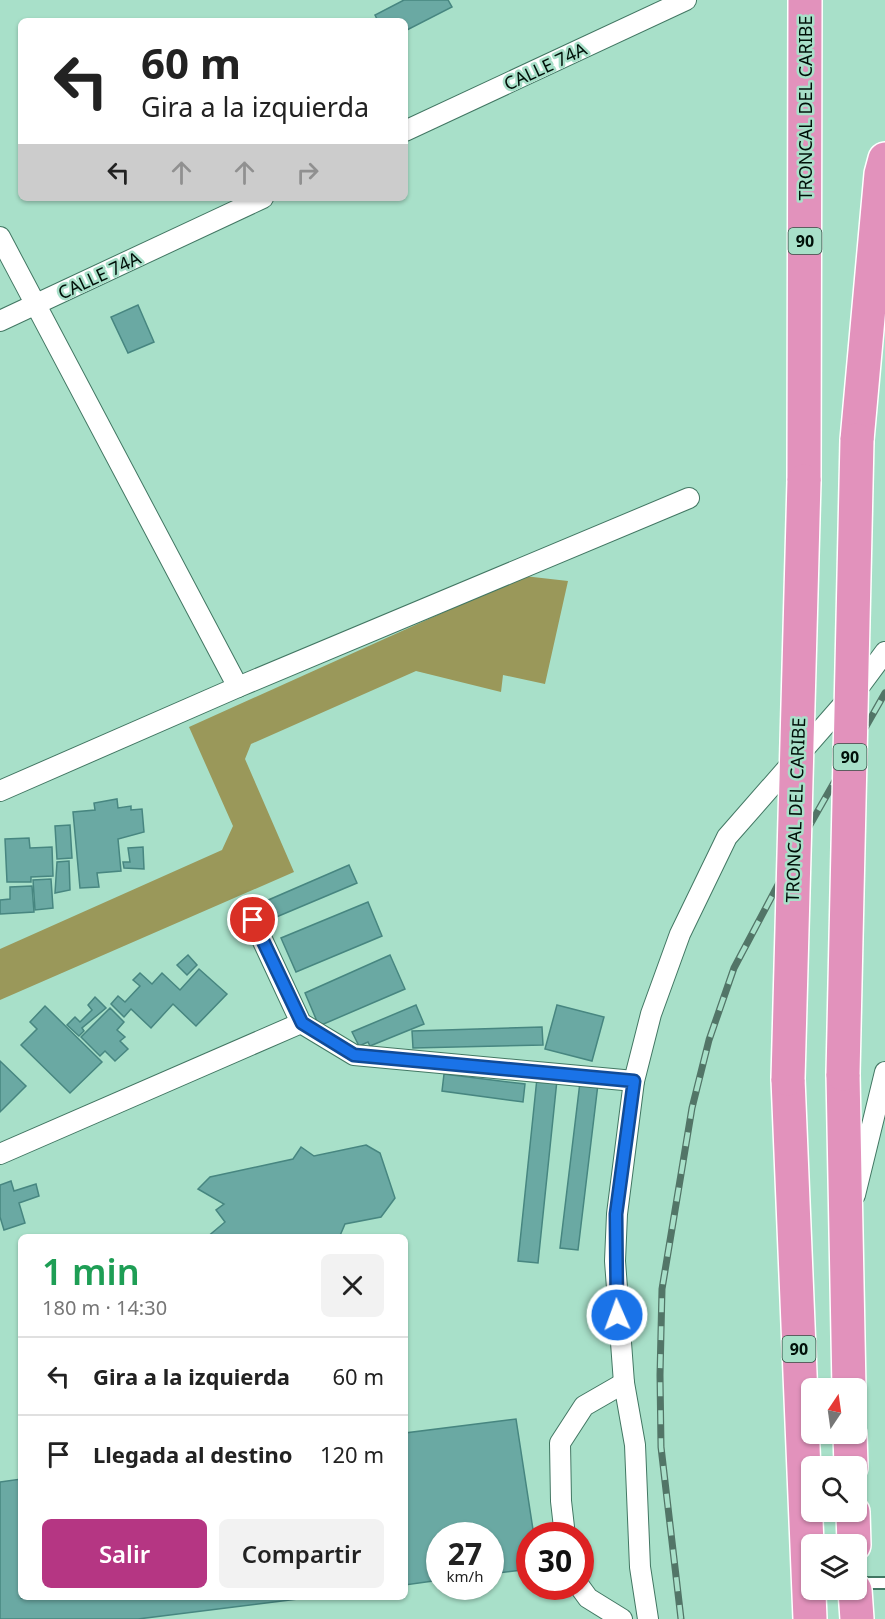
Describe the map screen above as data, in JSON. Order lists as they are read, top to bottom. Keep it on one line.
{"streets":{"highway":["TRONCAL DEL CARIBE","90"],"street":["CALLE 74A"]},"north":"top","page":{"turn":["60 m","Gira a la izquierda"],"heading":["1 min","180 m · 14:30"],"list":[{"name":"Gira a la izquierda","value":"60 m"},{"name":"Llegada al destino","value":"120 m"}],"buttons":["Salir","Compartir"],"speed":"27 km/h","limit":"30"}}
